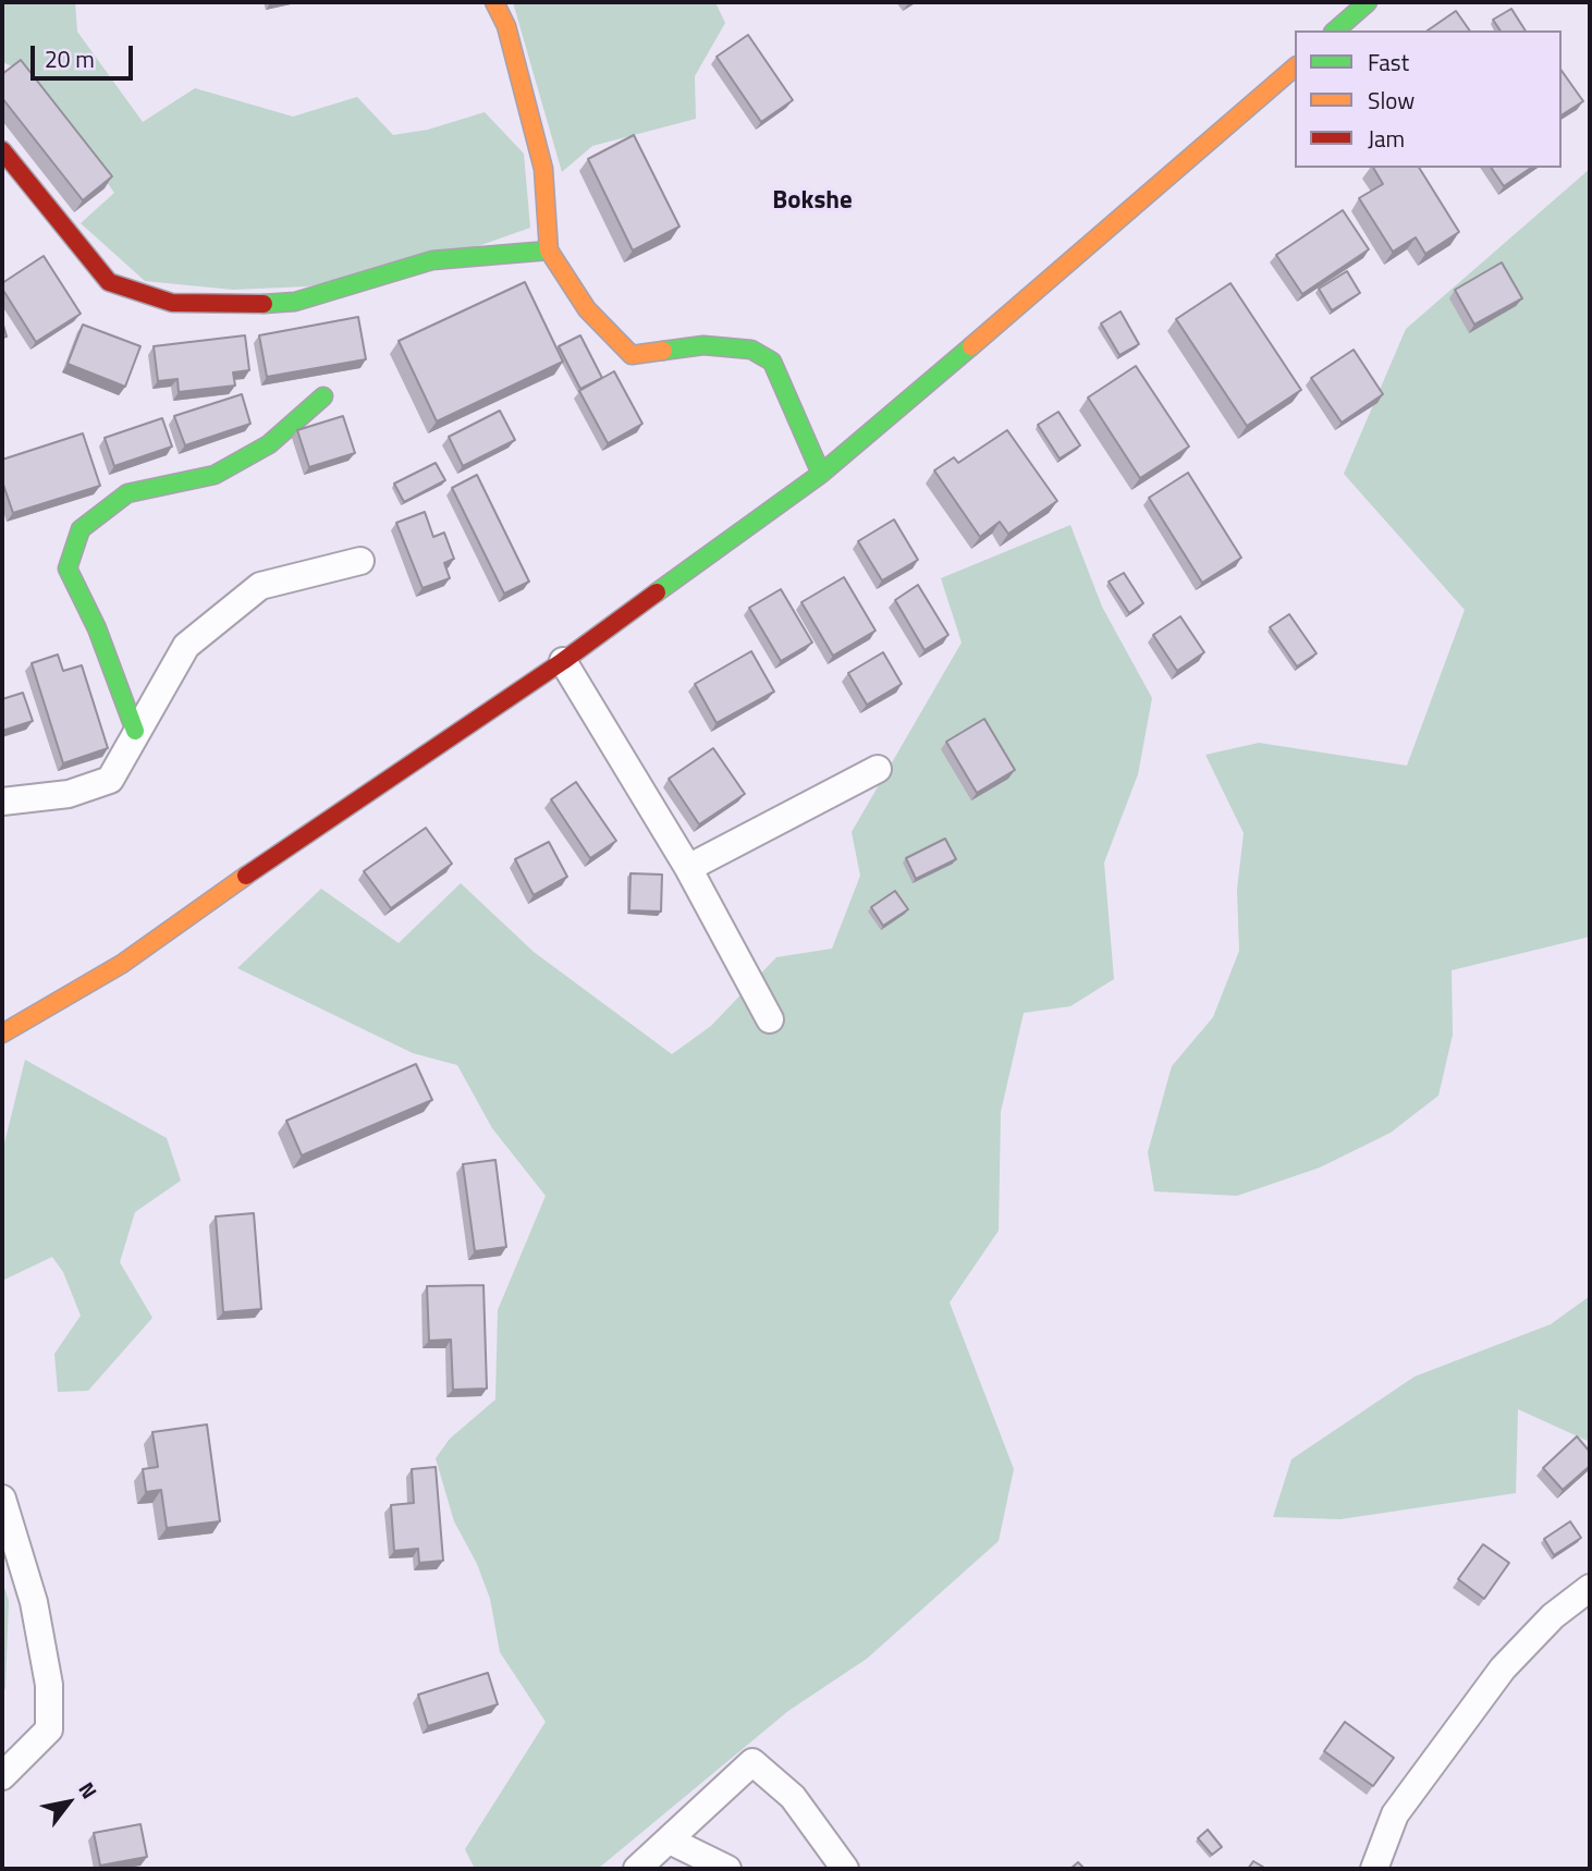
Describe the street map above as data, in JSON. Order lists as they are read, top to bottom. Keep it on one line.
{"districts":["Bokshe"],"legend":["Fast","Slow","Jam"],"scale_bar":"20 m","north":"top right"}
